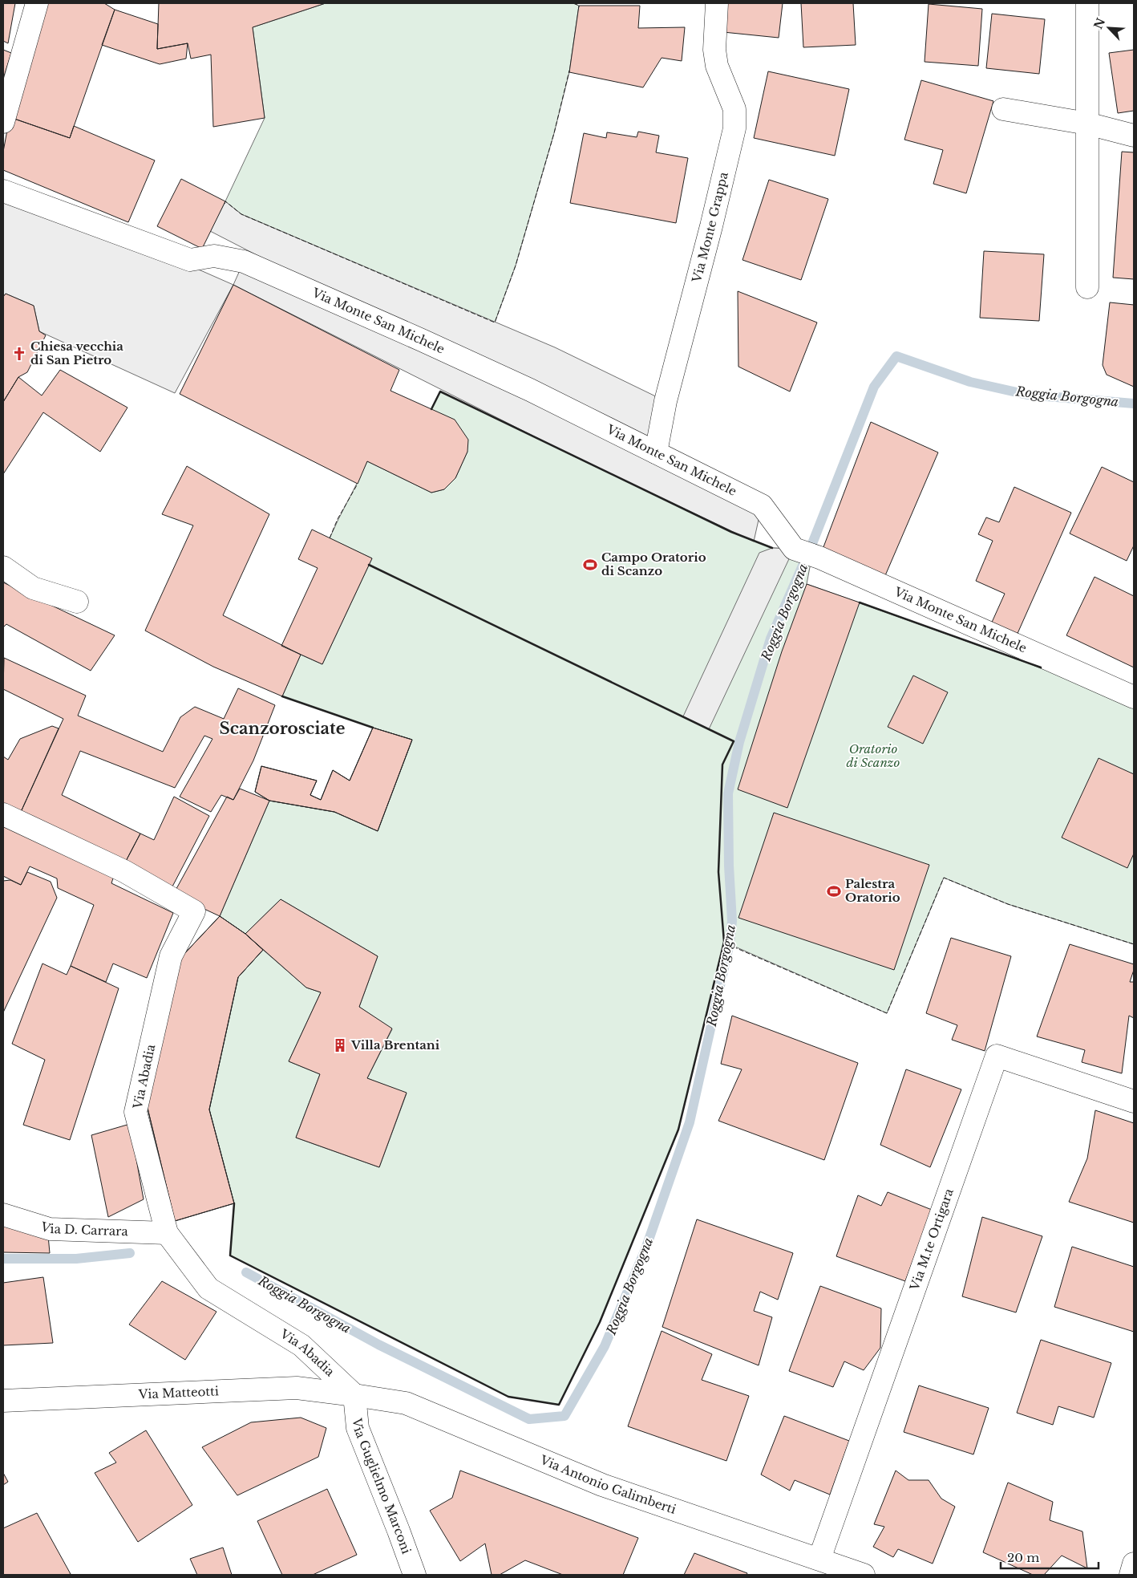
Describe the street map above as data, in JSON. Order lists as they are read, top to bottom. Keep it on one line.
{"streets":{"street":["Via Monte Grappa","Via Monte San Michele","Via Abadia","Via D. Carrara","Via M.te Ortigara","Via Matteotti","Via Antonio Galimberti","Via Guglielmo Marconi"]},"crossings":[["Via Monte Grappa","Via Monte San Michele"],["Via Abadia","Via D. Carrara"],["Via Abadia","Via Matteotti"],["Via Abadia","Via Antonio Galimberti"],["Via Abadia","Via Guglielmo Marconi"],["Via M.te Ortigara","Via Antonio Galimberti"],["Via Matteotti","Via Antonio Galimberti"],["Via Matteotti","Via Guglielmo Marconi"],["Via Antonio Galimberti","Via Guglielmo Marconi"]],"districts":["Scanzorosciate"],"water":["Roggia Borgogna"],"parks":["Oratorio di Scanzo"],"places":{"church":["Chiesa vecchia di San Pietro"],"sports":["Campo Oratorio di Scanzo","Palestra Oratorio"],"building":["Villa Brentani"]},"scale_bar":"20 m","north":"top left"}
